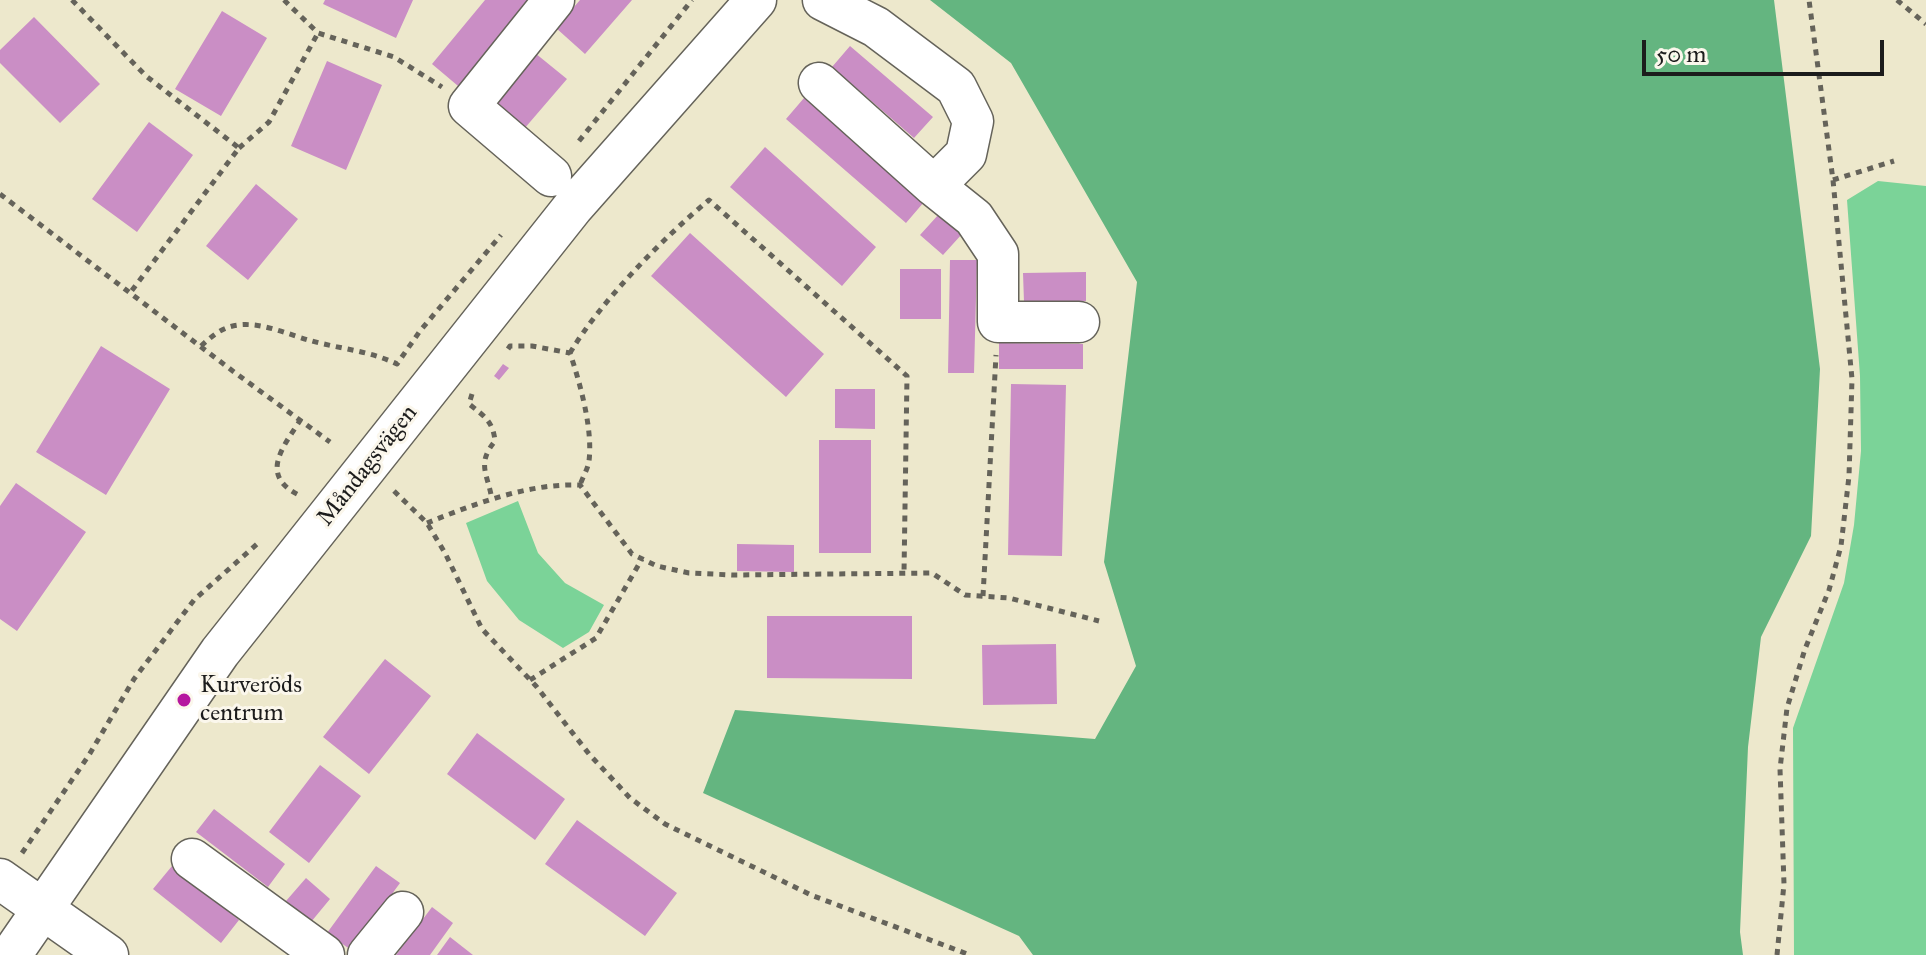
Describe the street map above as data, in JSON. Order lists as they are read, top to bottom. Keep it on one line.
{"streets":{"street":["Måndagsvägen"]},"places":["Kurveröds centrum"],"scale_bar":"50 m"}
